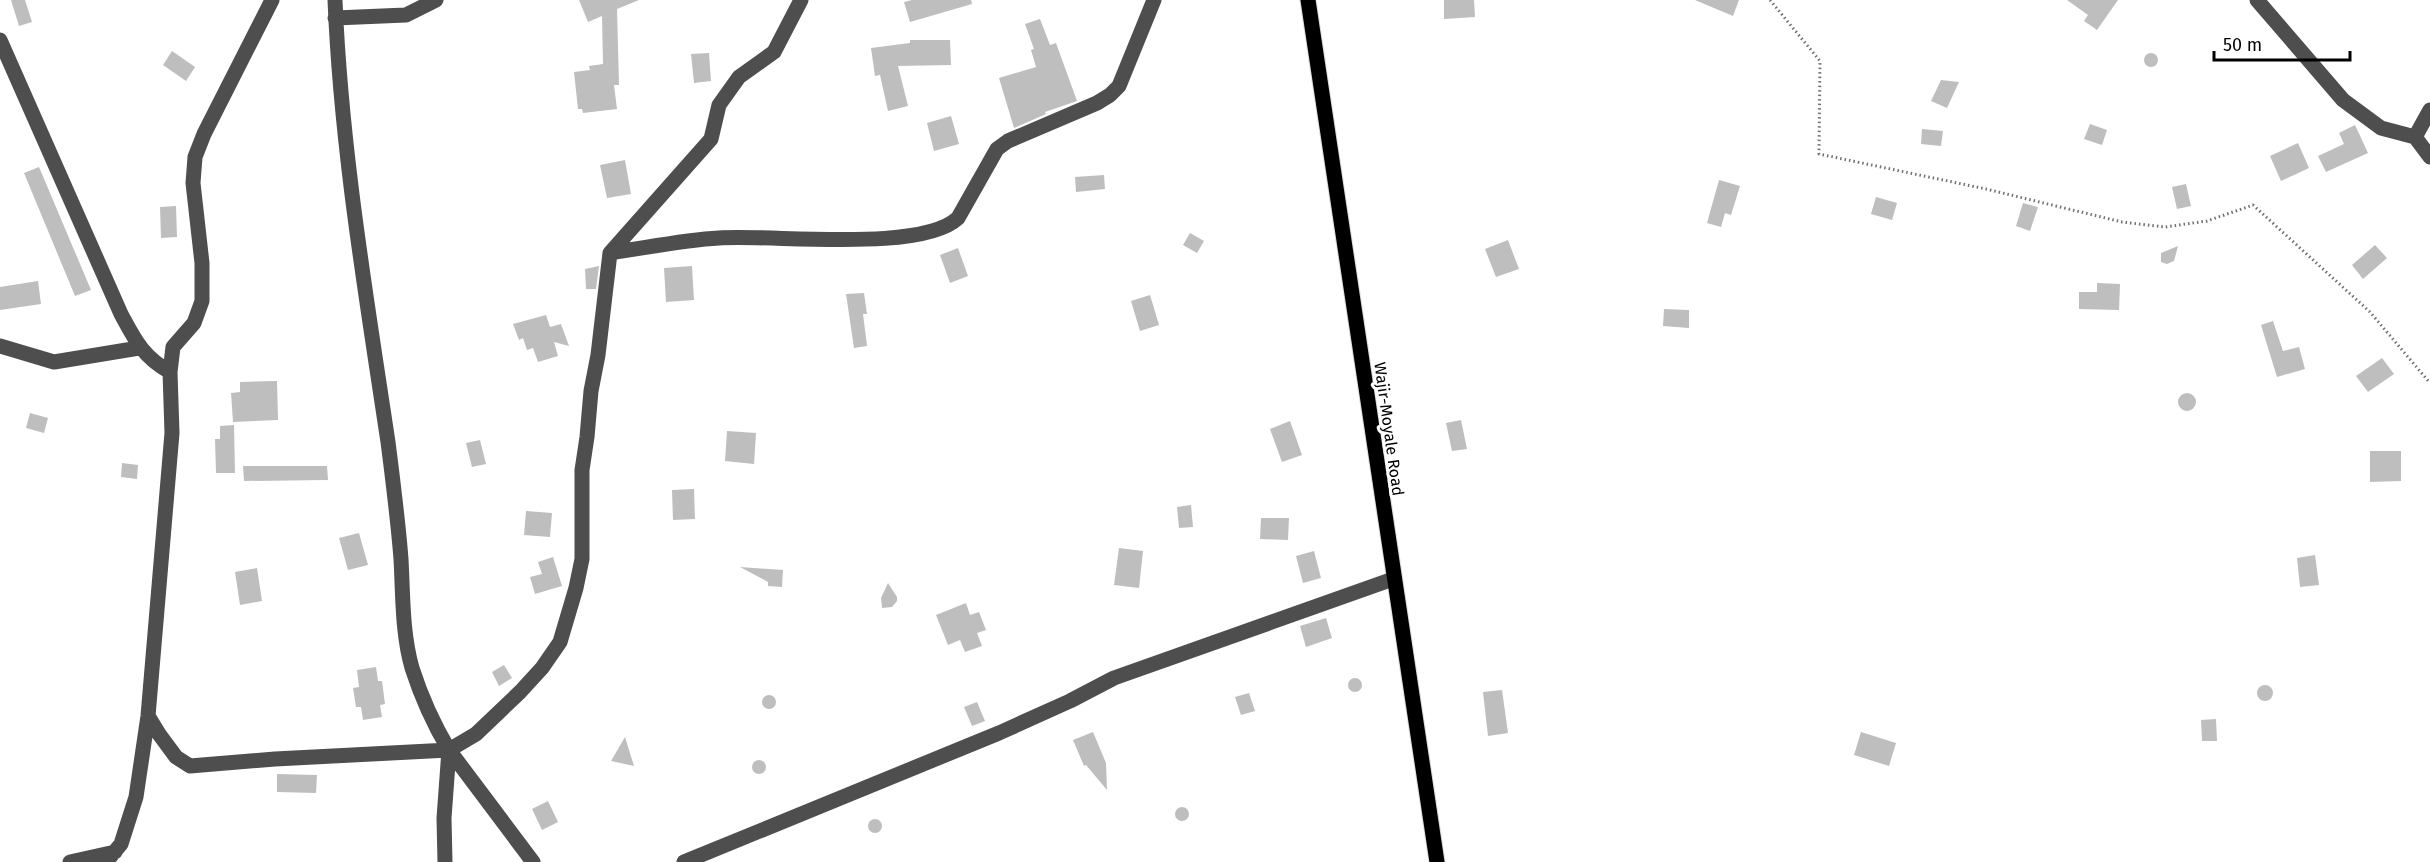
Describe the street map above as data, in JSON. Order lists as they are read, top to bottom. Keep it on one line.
{"streets":{"main road":["Wajir-Moyale Road"]},"scale_bar":"50 m"}
